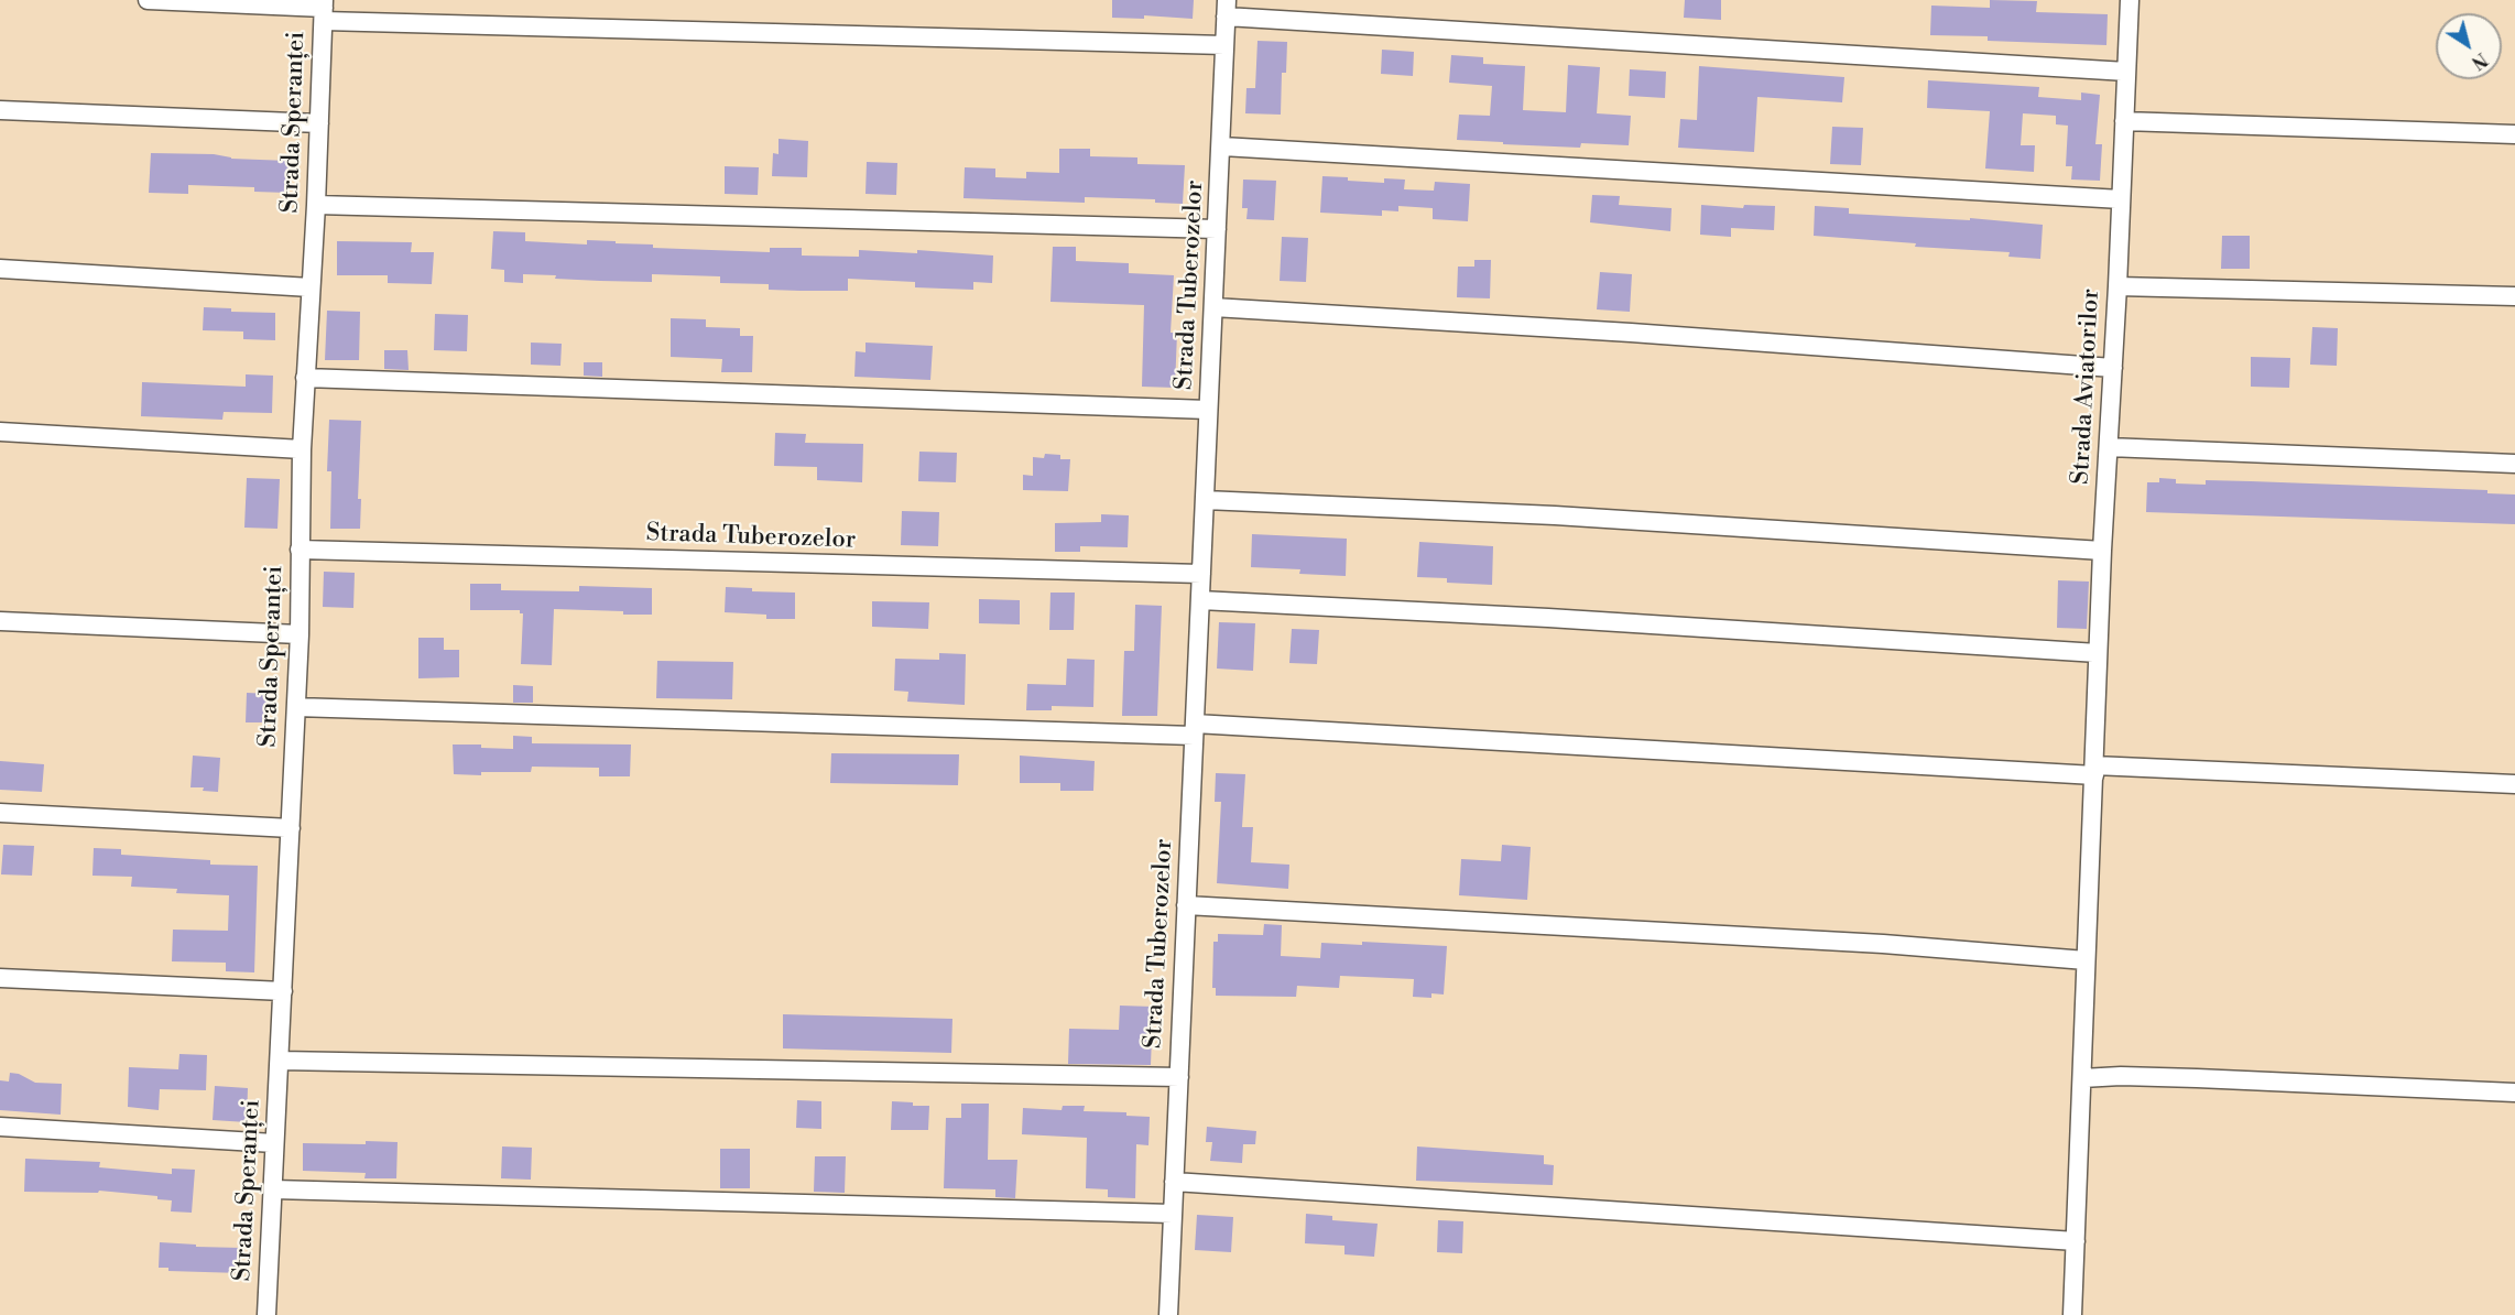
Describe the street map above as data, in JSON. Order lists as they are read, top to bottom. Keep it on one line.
{"streets":{"street":["Strada Speranței","Strada Tuberozelor","Strada Aviatorilor"]},"crossings":[["Strada Speranței","Strada Tuberozelor"]],"north":"bottom right"}
